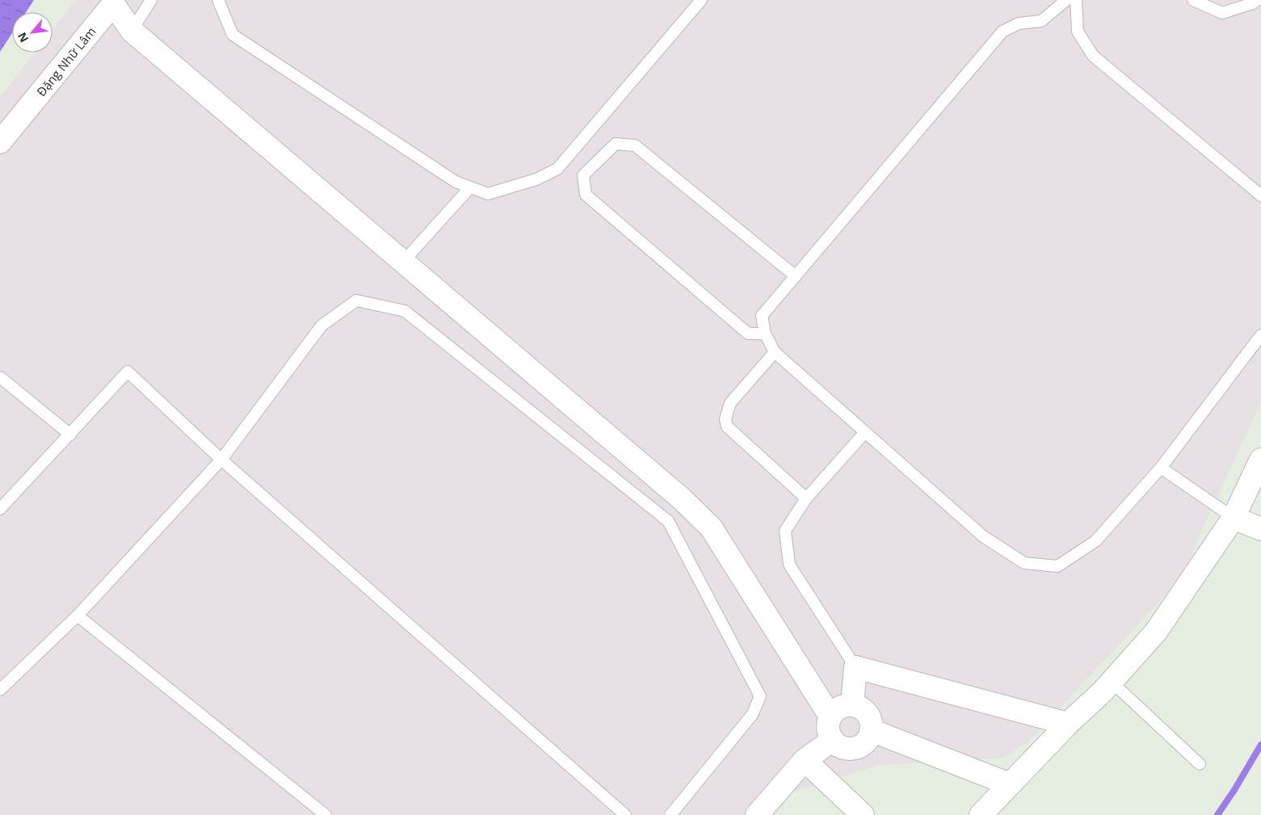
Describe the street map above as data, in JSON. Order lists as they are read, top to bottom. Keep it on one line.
{"streets":{"street":["Đặng Nhữ Lâm"]},"north":"bottom left"}
